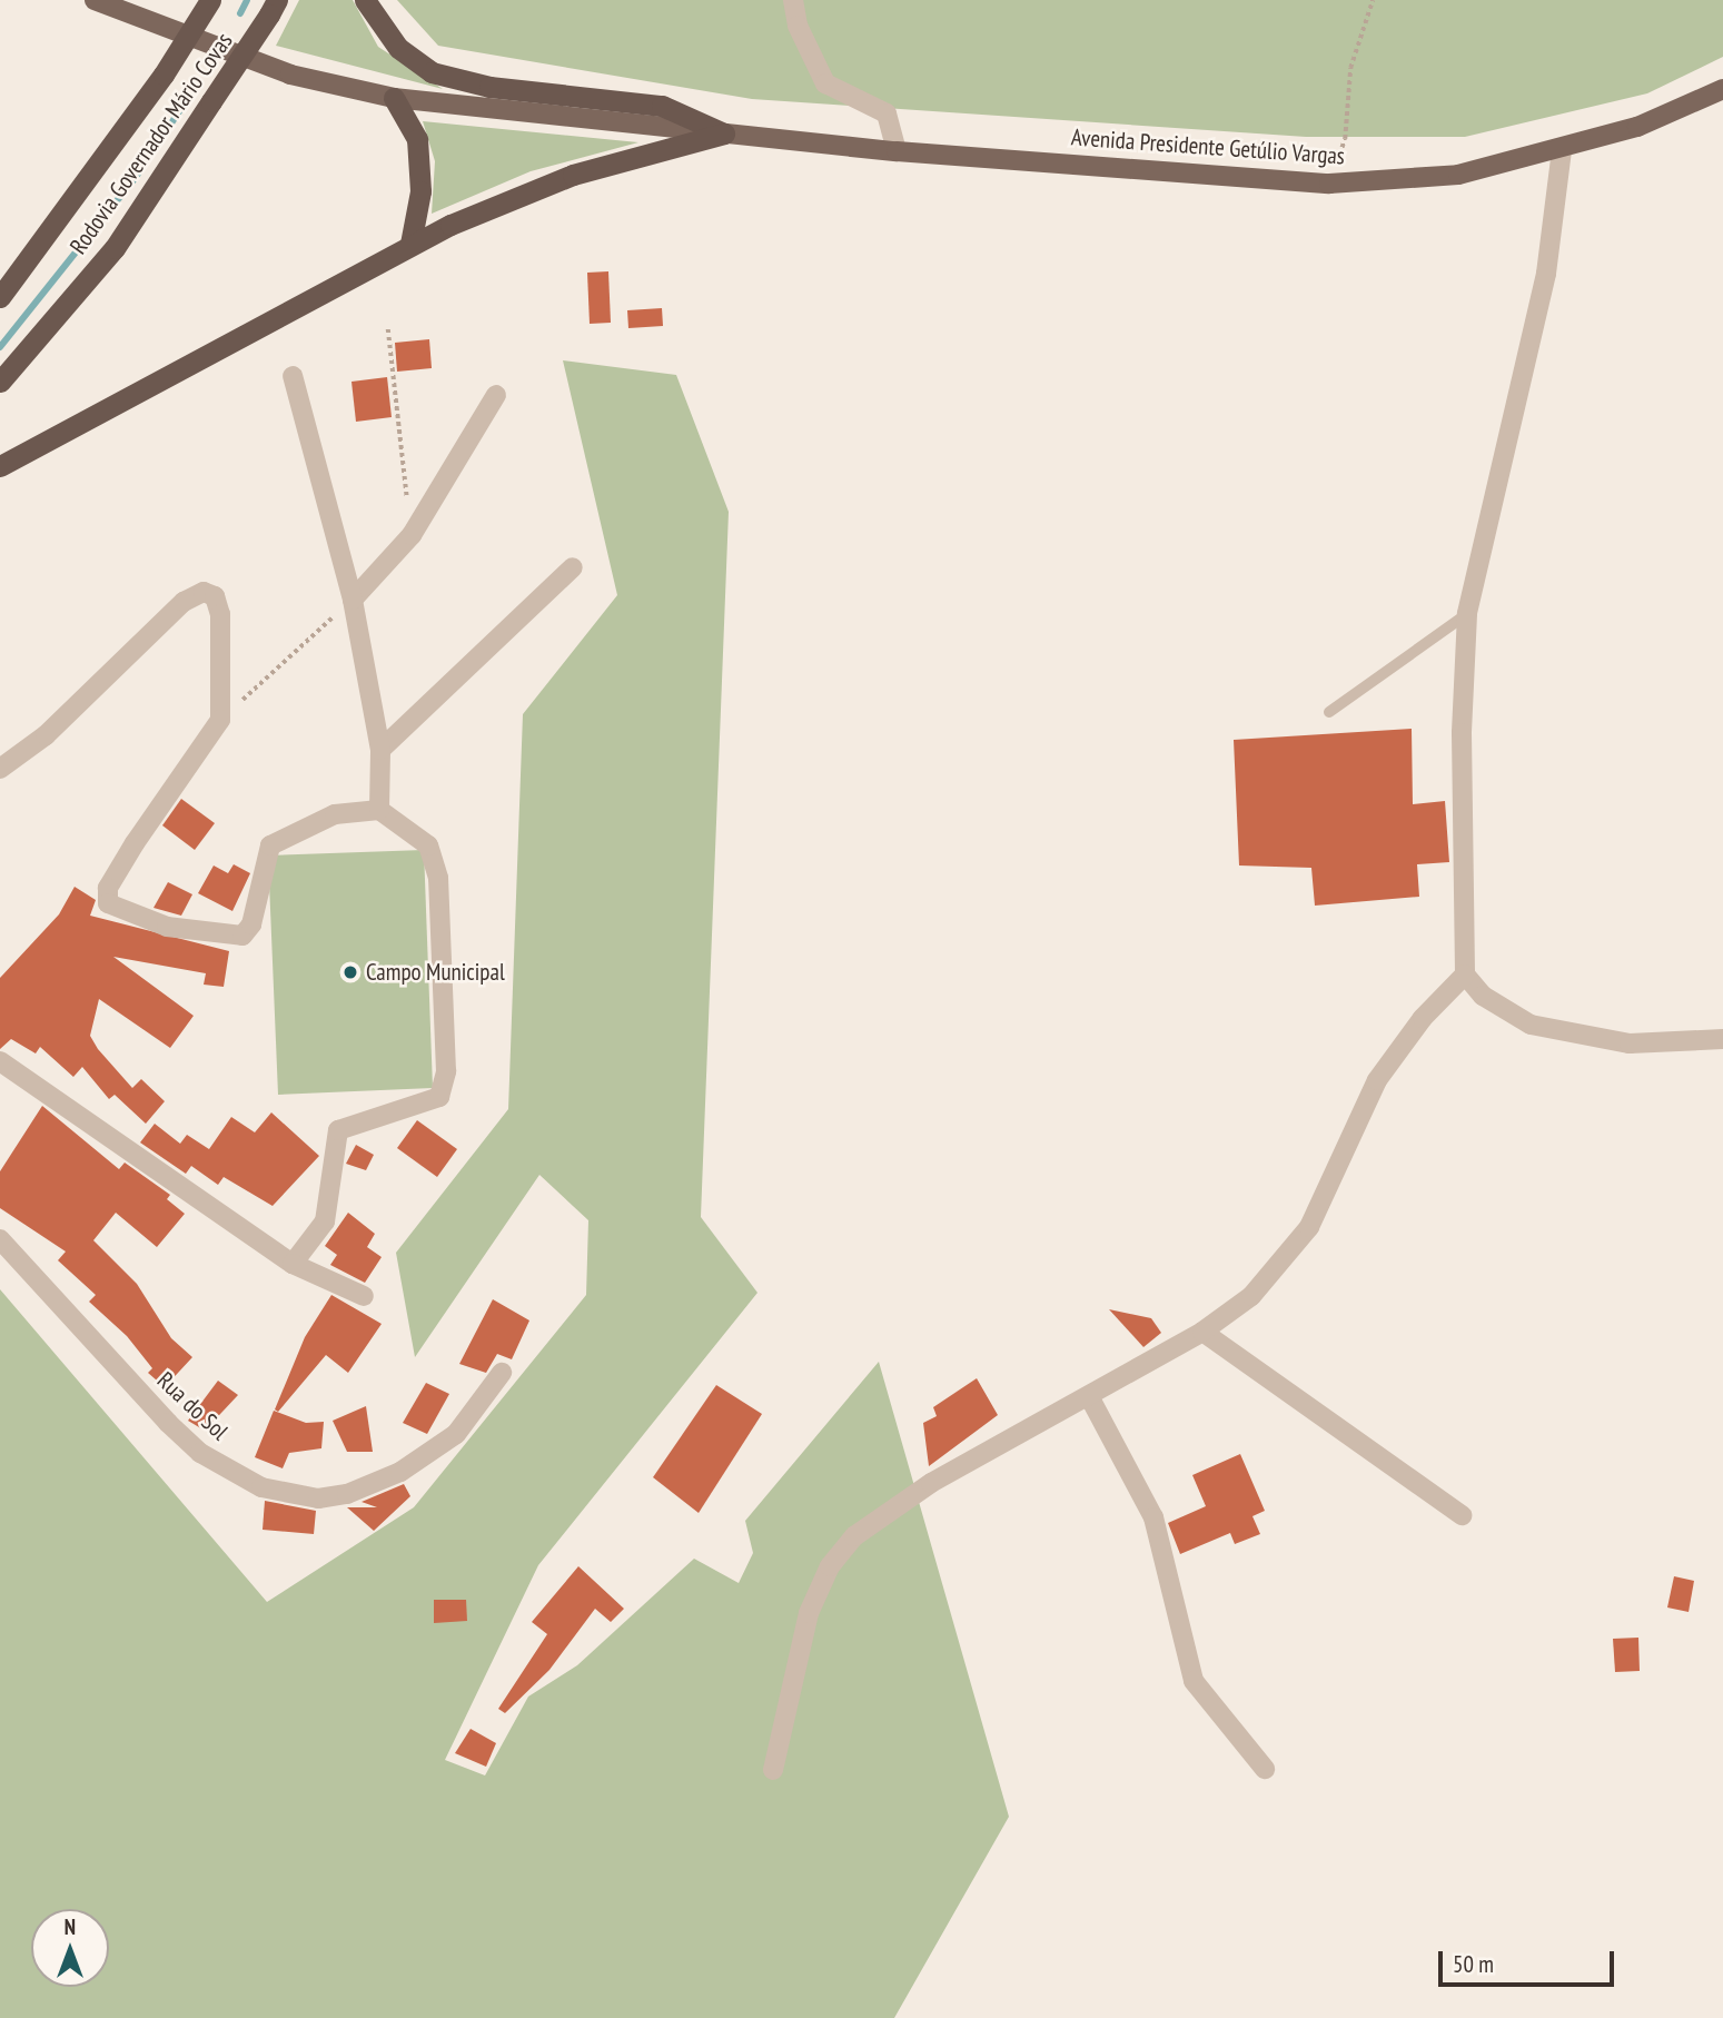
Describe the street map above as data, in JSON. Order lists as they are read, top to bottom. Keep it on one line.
{"streets":{"highway":["Rodovia Governador Mário Covas"],"main road":["Avenida Presidente Getúlio Vargas"],"street":["Rua do Sol"]},"places":["Campo Municipal"],"scale_bar":"50 m","north":"top"}
